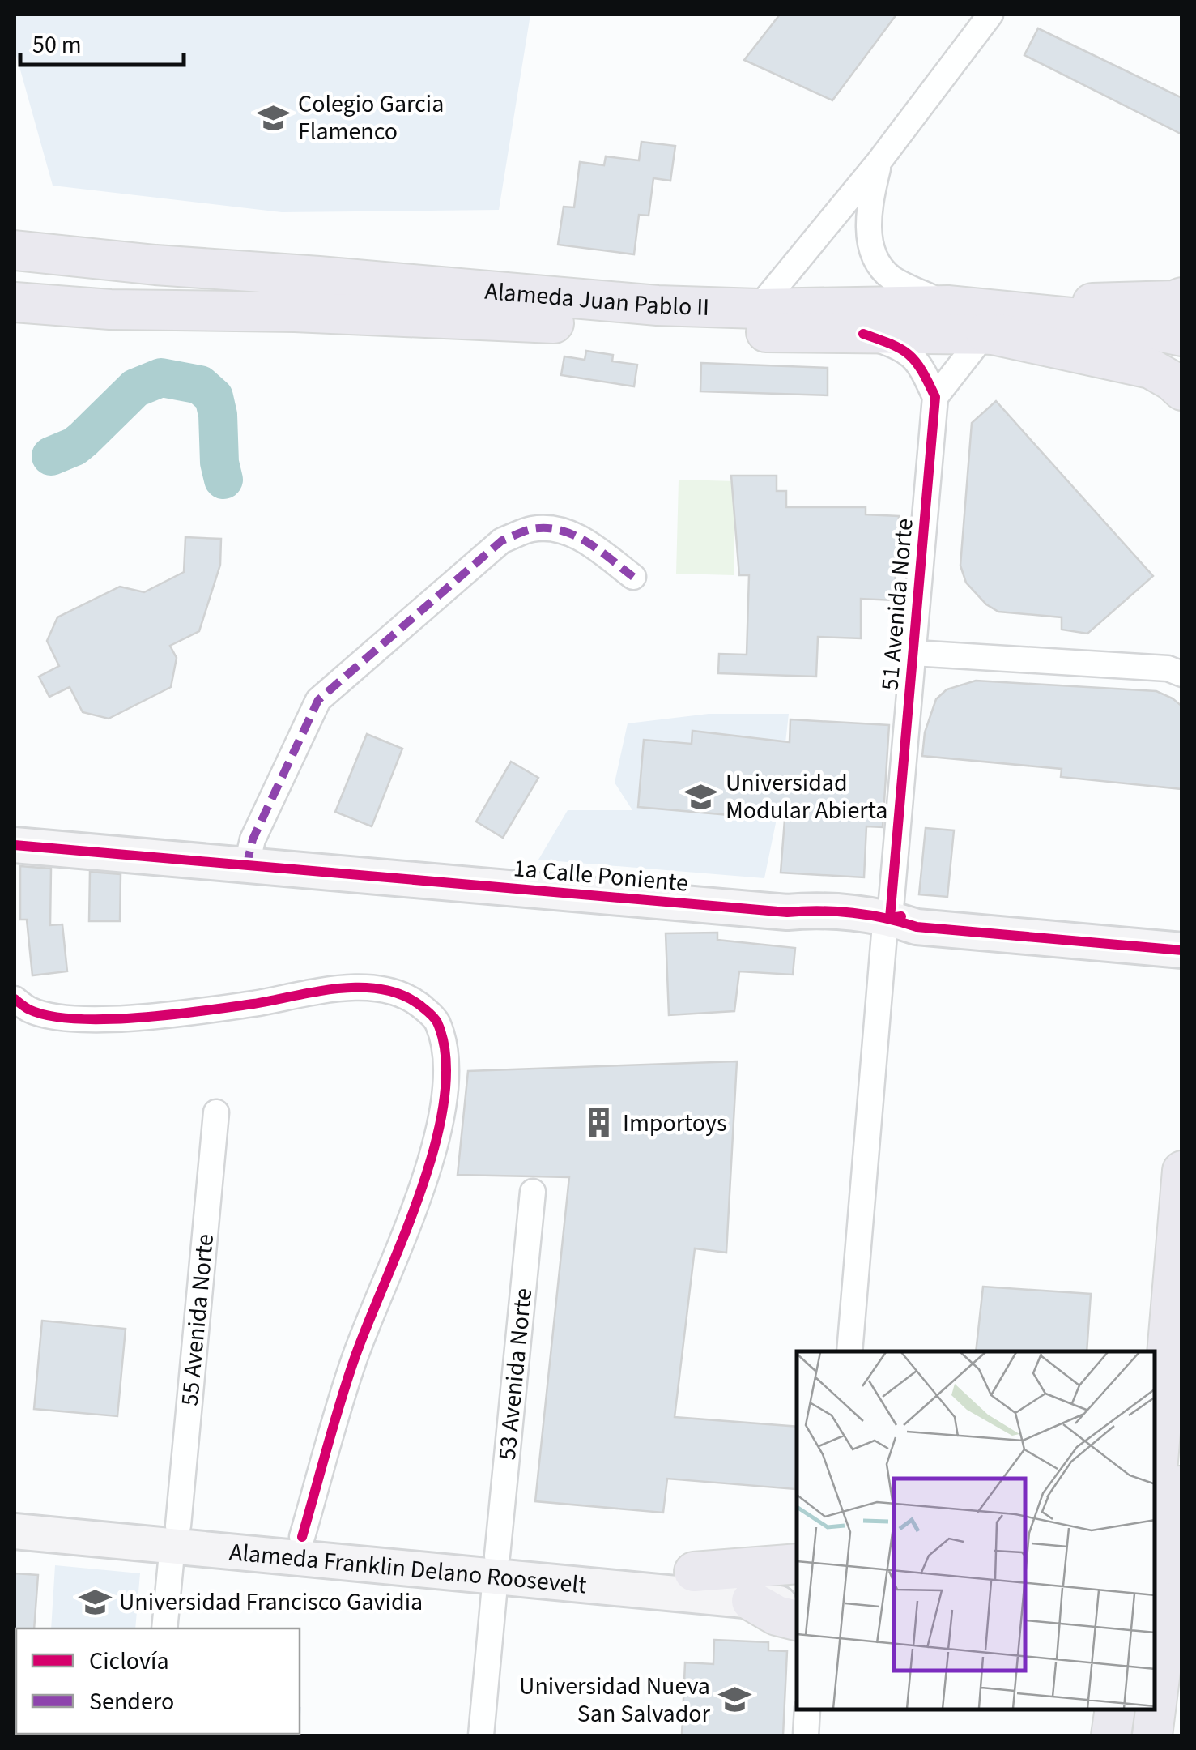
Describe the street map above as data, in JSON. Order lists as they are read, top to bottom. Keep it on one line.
{"streets":{"main road":["Alameda Juan Pablo II","1a Calle Poniente","Alameda Franklin Delano Roosevelt"],"street":["51 Avenida Norte","55 Avenida Norte","53 Avenida Norte"]},"crossings":[["51 Avenida Norte","1a Calle Poniente"],["55 Avenida Norte","Alameda Franklin Delano Roosevelt"],["53 Avenida Norte","Alameda Franklin Delano Roosevelt"]],"places":{"school or university":["Colegio Garcia Flamenco","Universidad Modular Abierta","Universidad Francisco Gavidia","Universidad Nueva San Salvador"],"building":["Importoys"]},"legend":["Ciclovía","Sendero"],"scale_bar":"50 m"}
